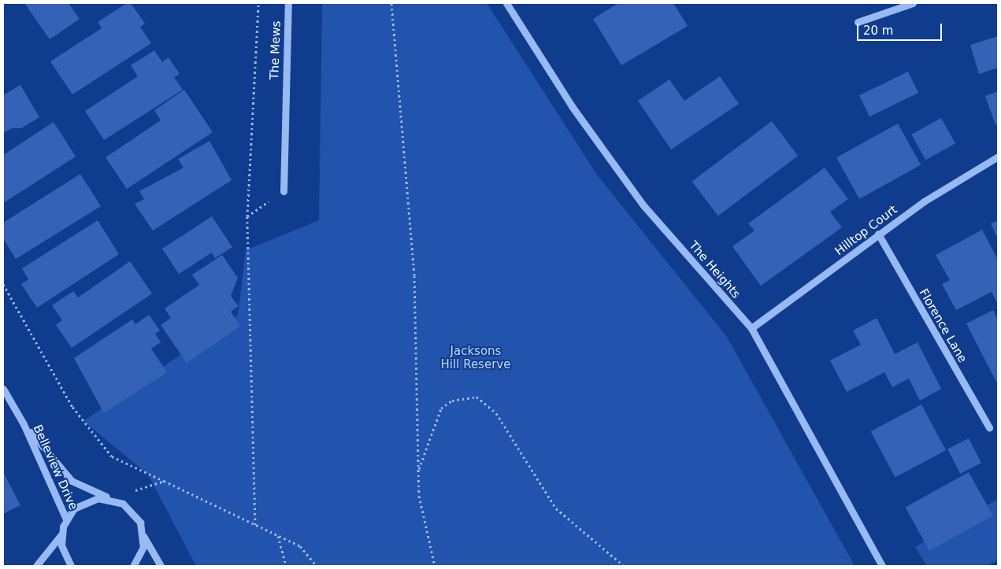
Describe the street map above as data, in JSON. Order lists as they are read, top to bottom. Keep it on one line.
{"streets":{"street":["The Mews","Hilltop Court","The Heights","Florence Lane","Belleview Drive"]},"crossings":[["Hilltop Court","The Heights"],["Hilltop Court","Florence Lane"]],"parks":["Jacksons Hill Reserve"],"scale_bar":"20 m"}
